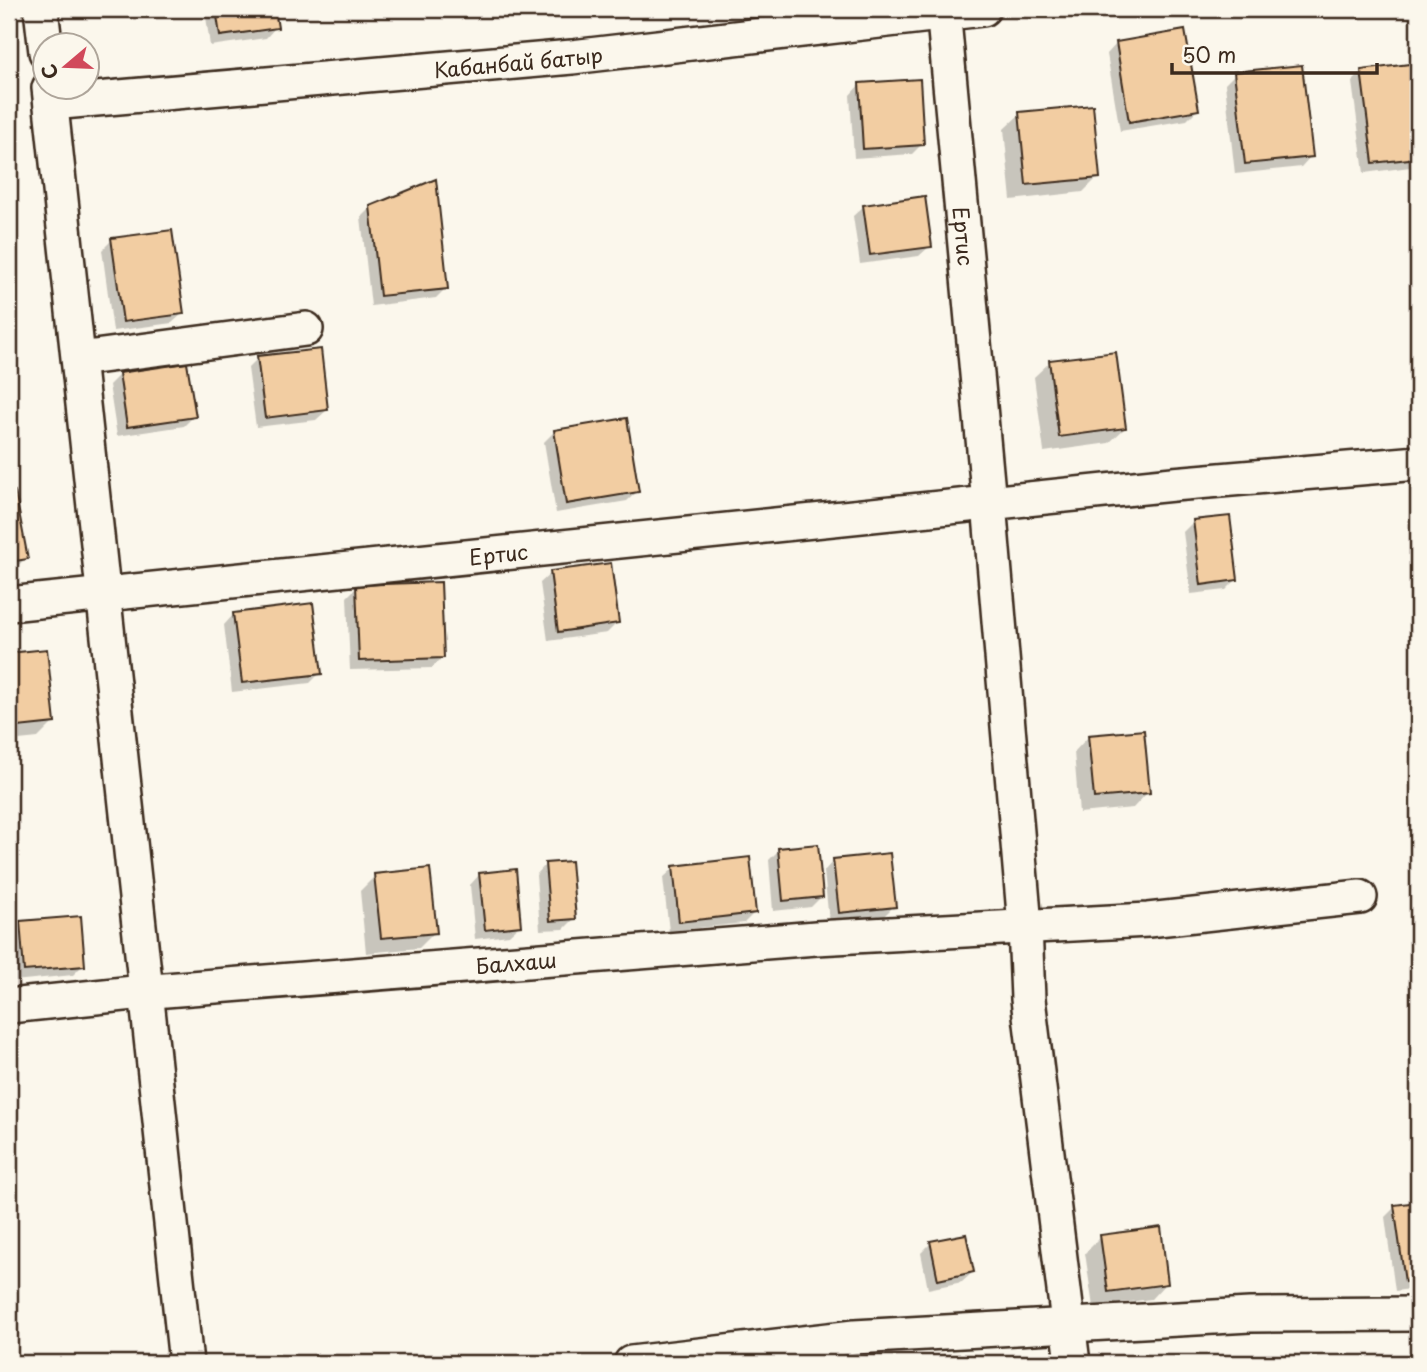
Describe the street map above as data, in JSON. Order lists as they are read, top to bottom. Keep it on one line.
{"streets":{"street":["Кабанбай батыр","Ертис","Балхаш"]},"crossings":[["Кабанбай батыр","Ертис"]],"scale_bar":"50 m","north":"left"}
